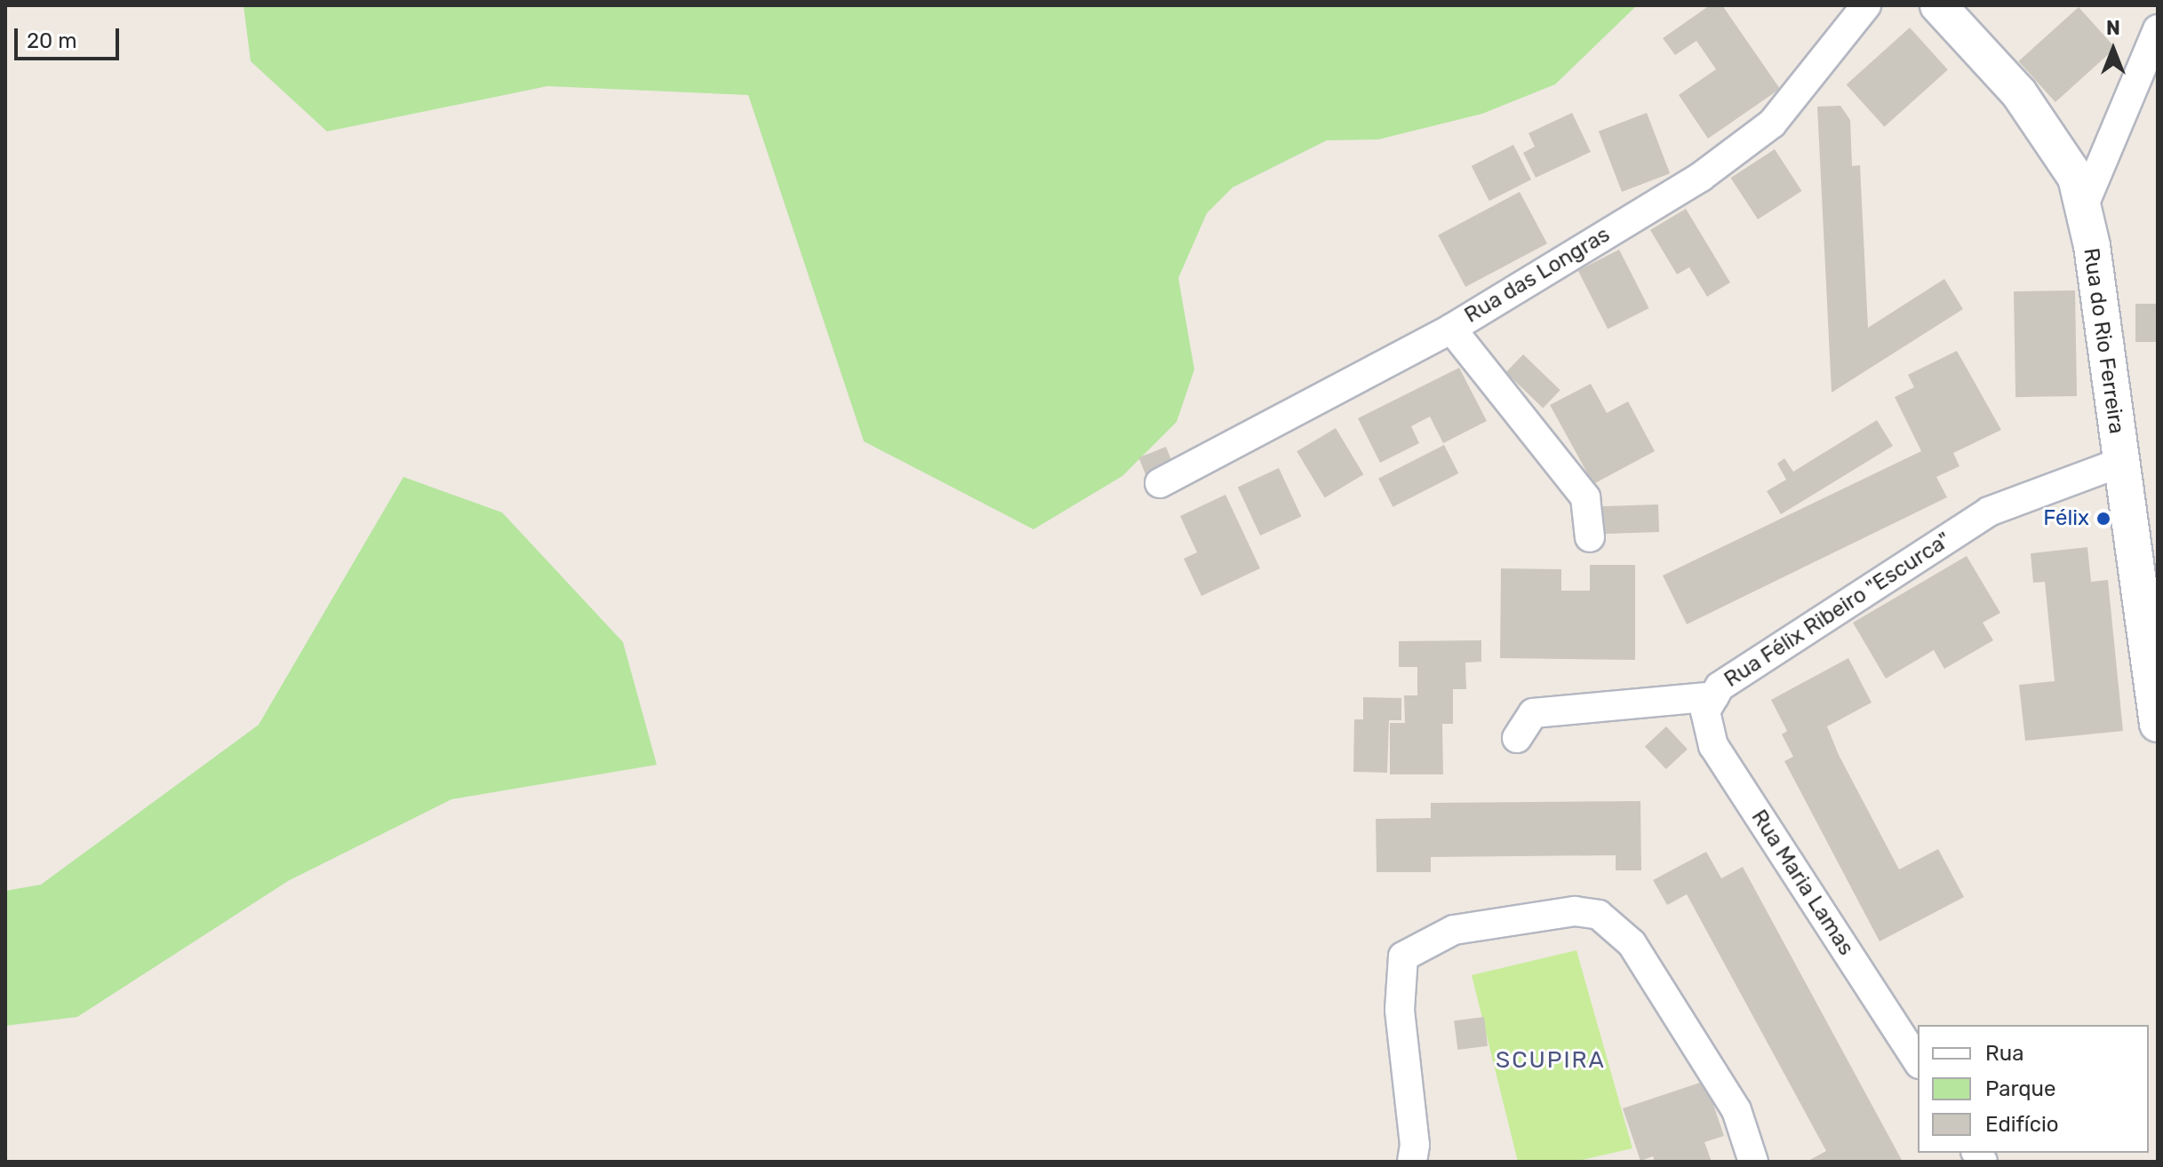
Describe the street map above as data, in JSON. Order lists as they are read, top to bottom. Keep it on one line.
{"streets":{"street":["Rua das Longras","Rua do Rio Ferreira","Rua Félix Ribeiro \"Escurca\"","Rua Maria Lamas"]},"crossings":[["Rua do Rio Ferreira","Rua Félix Ribeiro \"Escurca\""],["Rua Félix Ribeiro \"Escurca\"","Rua Maria Lamas"]],"districts":["SCUPIRA"],"places":["Félix"],"legend":["Rua","Parque","Edifício"],"scale_bar":"20 m","north":"top"}
